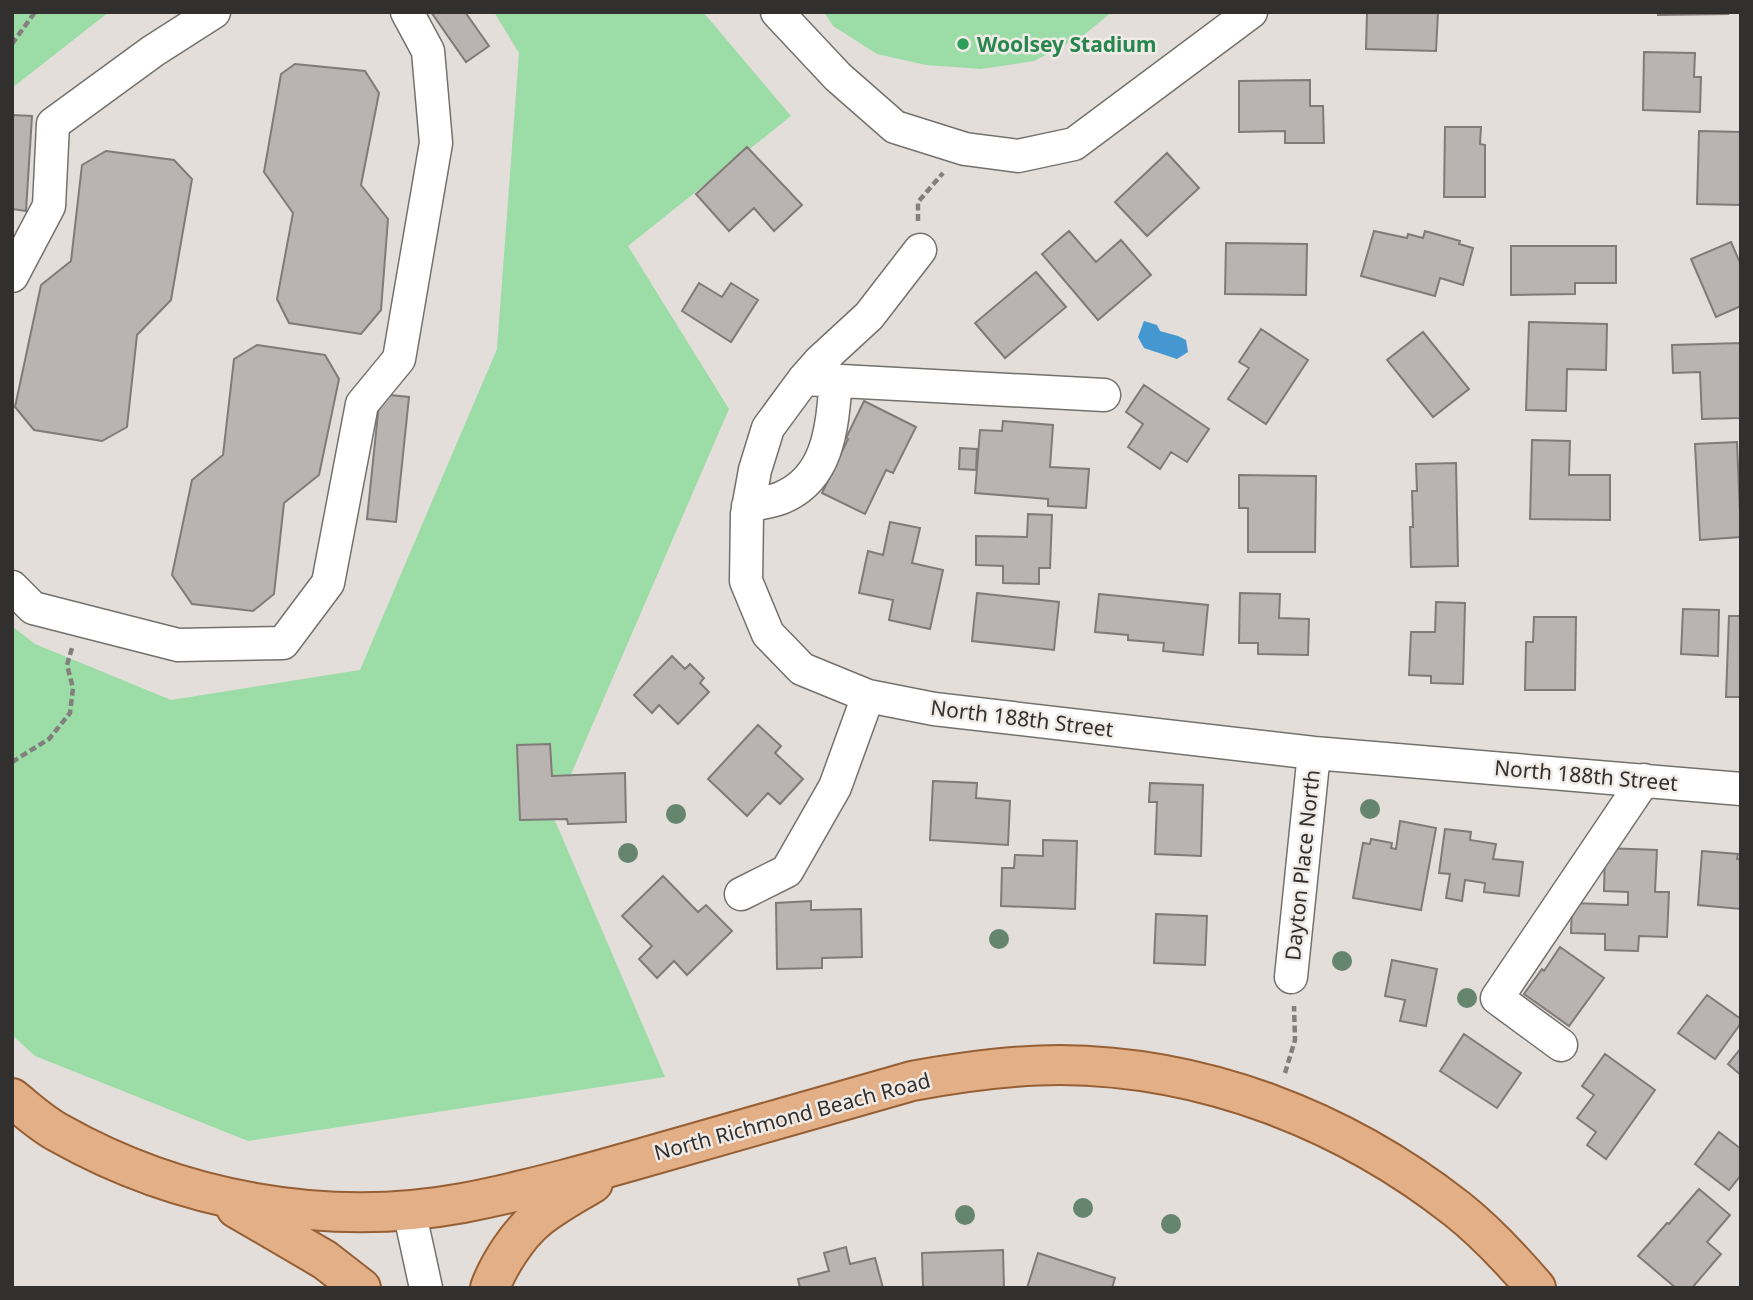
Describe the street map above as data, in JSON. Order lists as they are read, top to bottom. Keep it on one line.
{"streets":{"main road":["North Richmond Beach Road"],"street":["North 188th Street","Dayton Place North"]},"crossings":[["North 188th Street","Dayton Place North"]],"places":["Woolsey Stadium"]}
